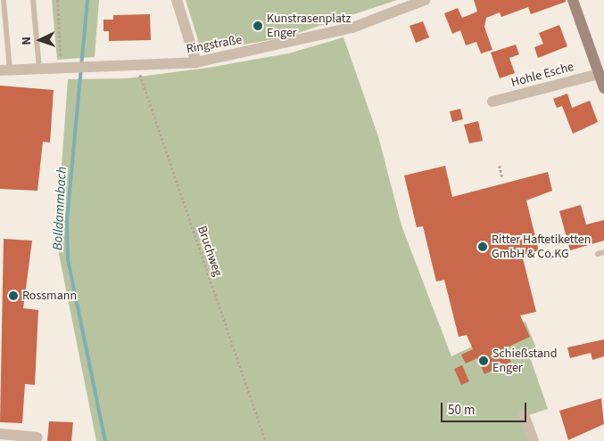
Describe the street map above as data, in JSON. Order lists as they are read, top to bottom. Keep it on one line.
{"streets":{"street":["Ringstraße","Hohle Esche"],"path":["Bruchweg"]},"crossings":[["Ringstraße","Bruchweg"]],"water":["Bolldammbach"],"places":["Kunstrasenplatz Enger","Ritter Haftetiketten GmbH & Co.KG","Rossmann","Schießstand Enger"],"scale_bar":"50 m","north":"left"}
